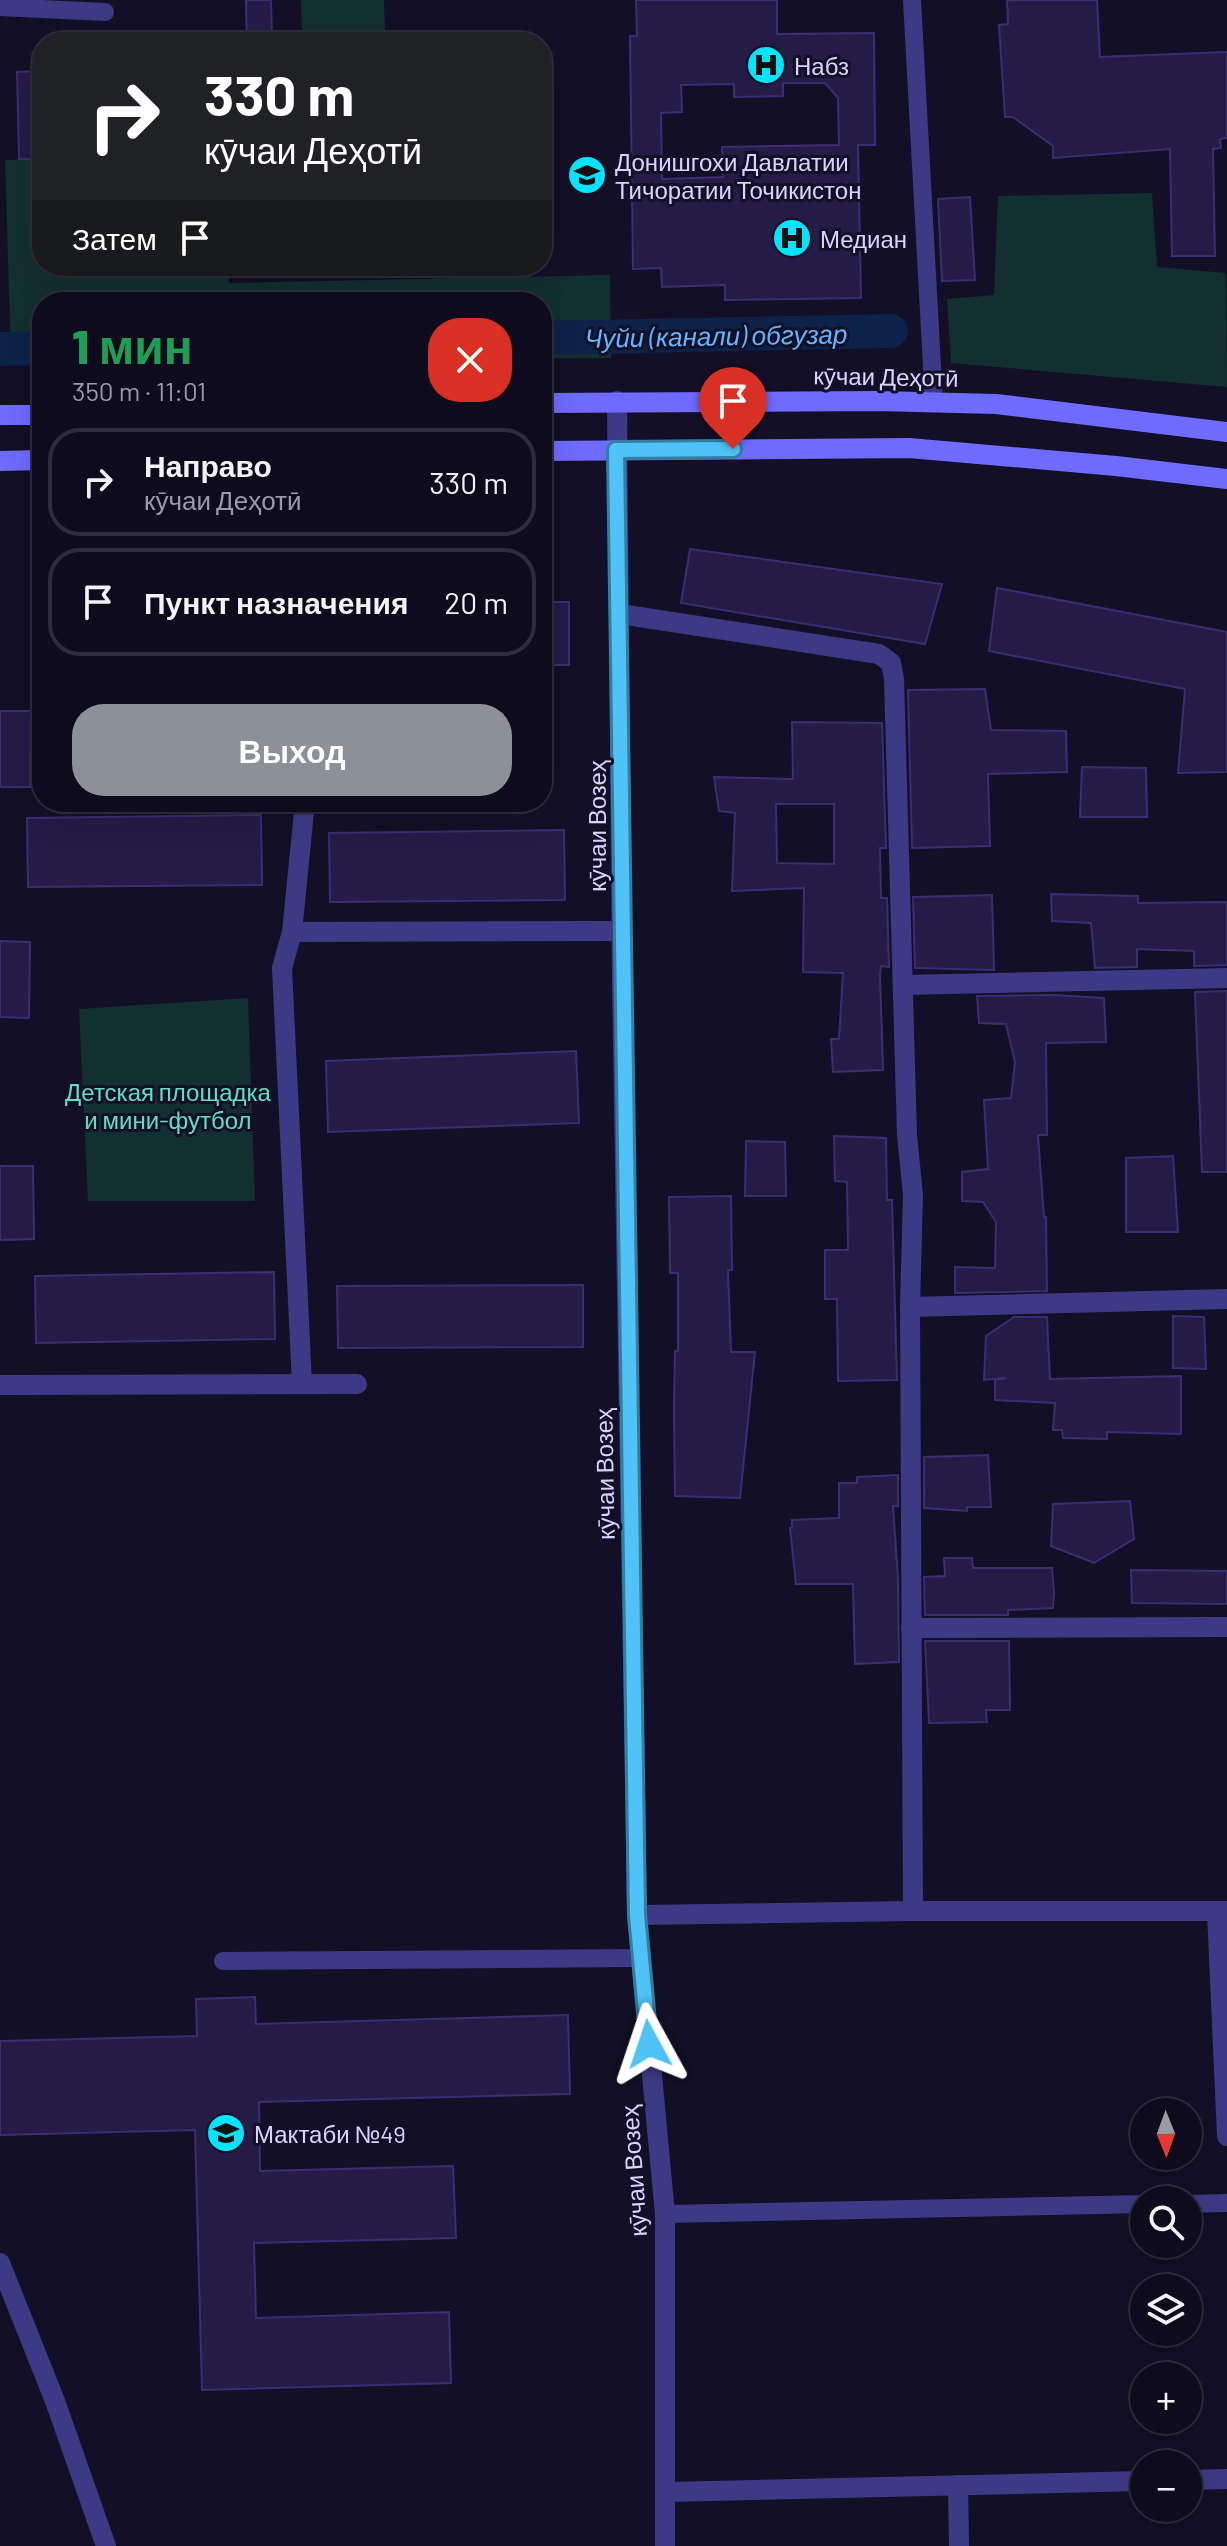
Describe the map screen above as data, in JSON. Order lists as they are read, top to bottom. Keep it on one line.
{"streets":{"street":["кӯчаи Деҳотӣ","кӯчаи Возеҳ"]},"crossings":[["кӯчаи Деҳотӣ","кӯчаи Возеҳ"]],"water":["Чуйи (канали) обгузар"],"parks":["Детская площадка и мини-футбол"],"places":{"hospital":["Набз","Медиан"],"school or university":["Донишгохи Давлатии Тичоратии Точикистон","Мактаби №49"]},"north":"bottom","page":{"turn":["330 m","кӯчаи Деҳотӣ"],"then":"Затем","heading":["1 мин","350 m · 11:01"],"list":[{"name":"Направо","note":"кӯчаи Деҳотӣ","value":"330 m"},{"name":"Пункт назначения","value":"20 m"}],"buttons":"Выход","map_buttons":["+","−"]}}
